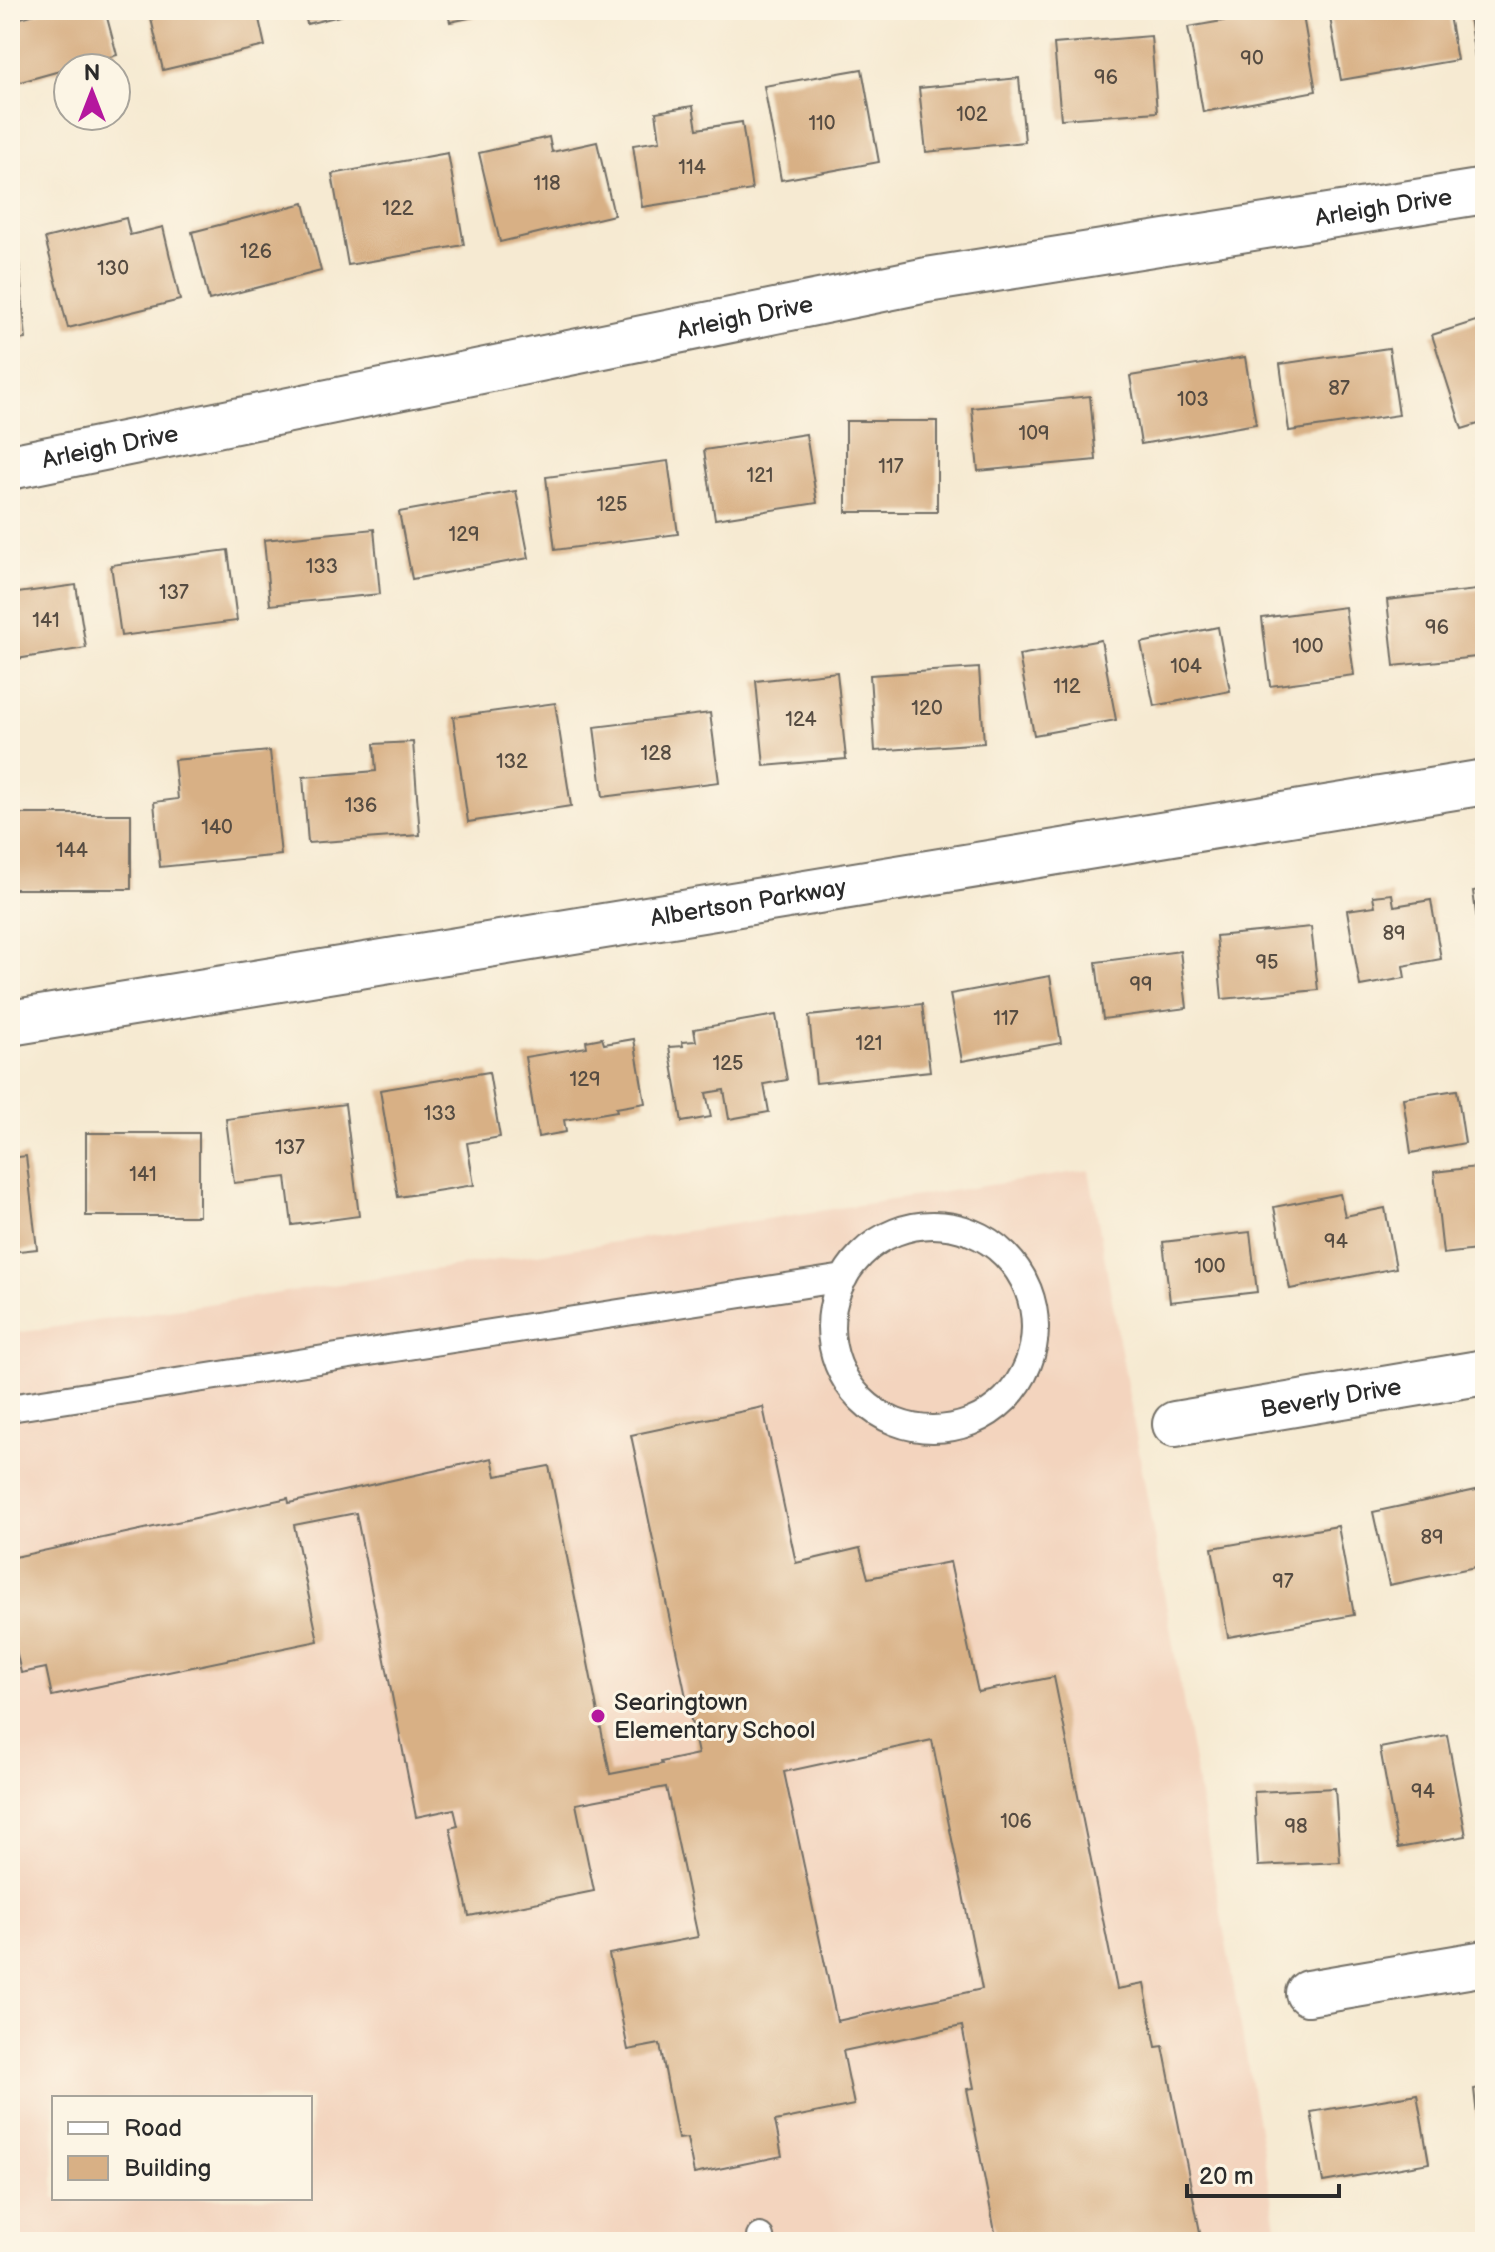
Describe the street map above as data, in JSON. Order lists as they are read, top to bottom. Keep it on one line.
{"streets":{"street":["Arleigh Drive","Albertson Parkway","Beverly Drive"]},"places":["Searingtown Elementary School"],"house_numbers":["90","96","102","110","114","118","122","126","130","87","103","109","117","121","125","129","133","137","141","96","100","104","112","120","124","128","132","136","140","144","89","95","99","117","121","125","129","133","137","141","94","100","89","97","94","106","98"],"legend":["Road","Building"],"scale_bar":"20 m","north":"top"}
